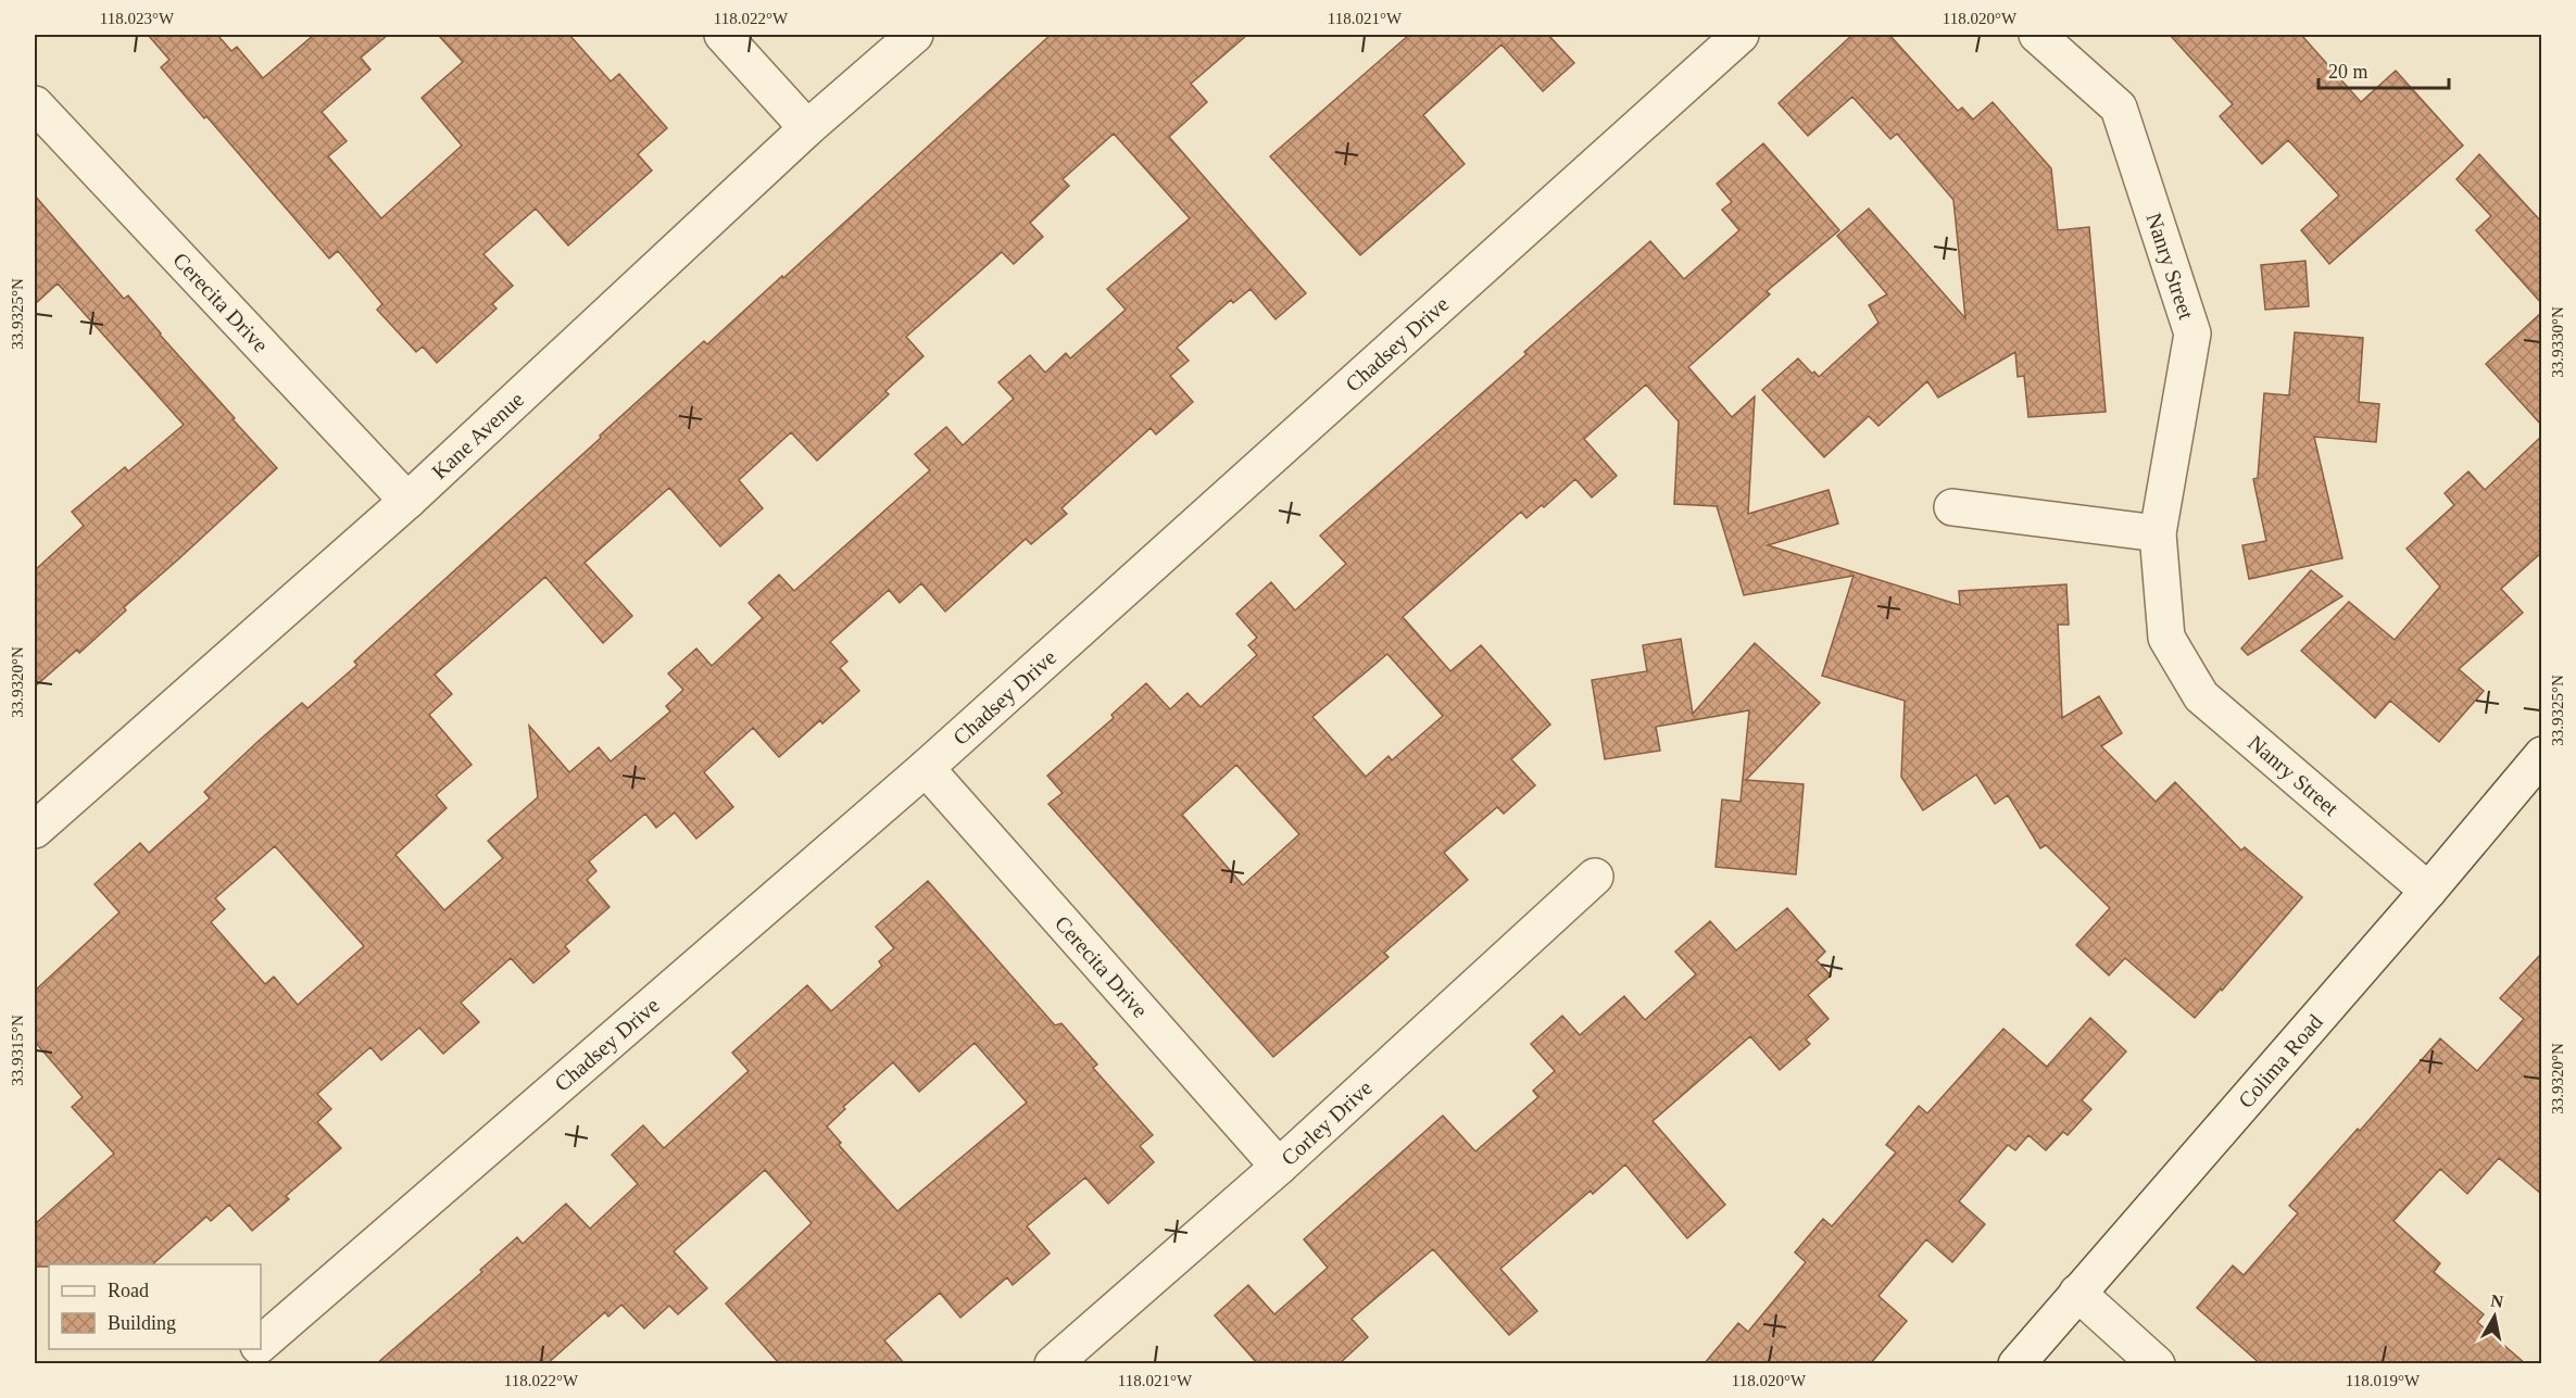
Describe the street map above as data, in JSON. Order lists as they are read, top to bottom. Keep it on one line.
{"streets":{"street":["Nanry Street","Cerecita Drive","Chadsey Drive","Kane Avenue","Colima Road","Corley Drive"]},"crossings":[["Nanry Street","Colima Road"],["Cerecita Drive","Chadsey Drive"],["Cerecita Drive","Kane Avenue"],["Cerecita Drive","Corley Drive"]],"legend":["Road","Building"],"scale_bar":"20 m","north":"top","coordinates":["118.023°W","118.022°W","118.021°W","118.020°W","33.9325°N","33.9330°N","33.9320°N","33.9315°N","118.019°W"]}
